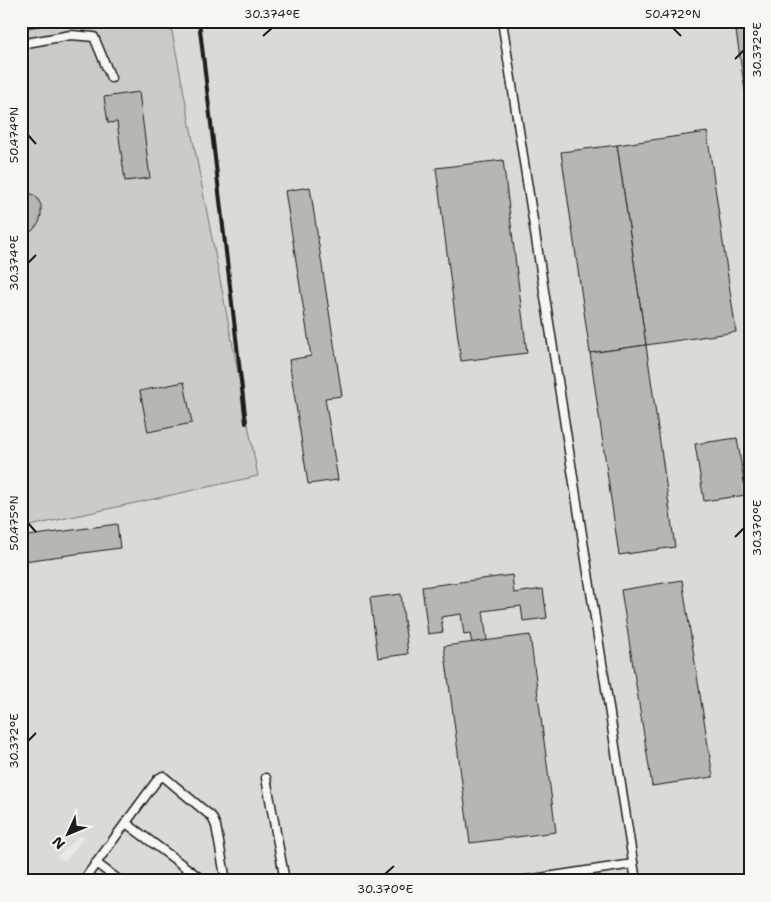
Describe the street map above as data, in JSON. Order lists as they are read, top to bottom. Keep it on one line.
{"north":"bottom left","coordinates":["30.374°E","50.472°N","30.372°E","50.474°N","50.475°N","30.370°E"]}
